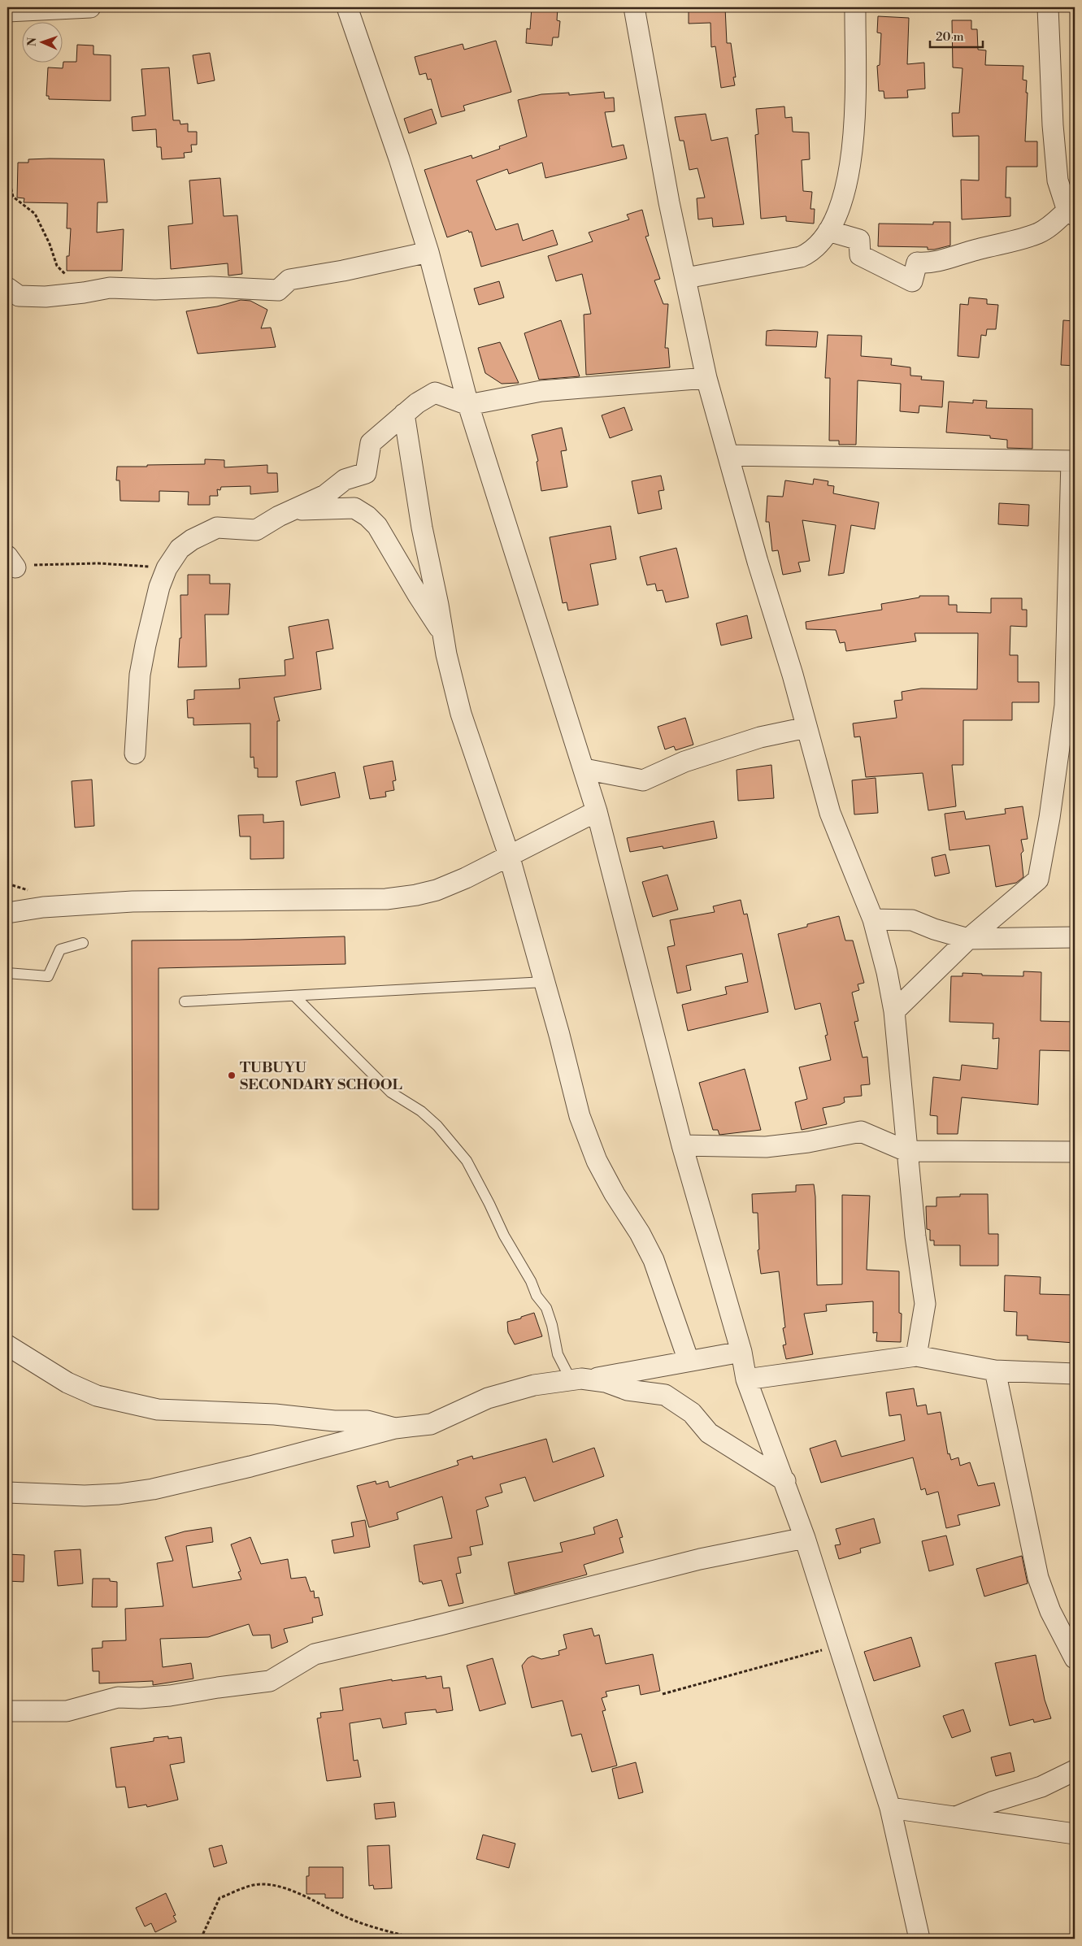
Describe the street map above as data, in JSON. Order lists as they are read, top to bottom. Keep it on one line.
{"places":["TUBUYU SECONDARY SCHOOL"],"scale_bar":"20 m","north":"left"}
